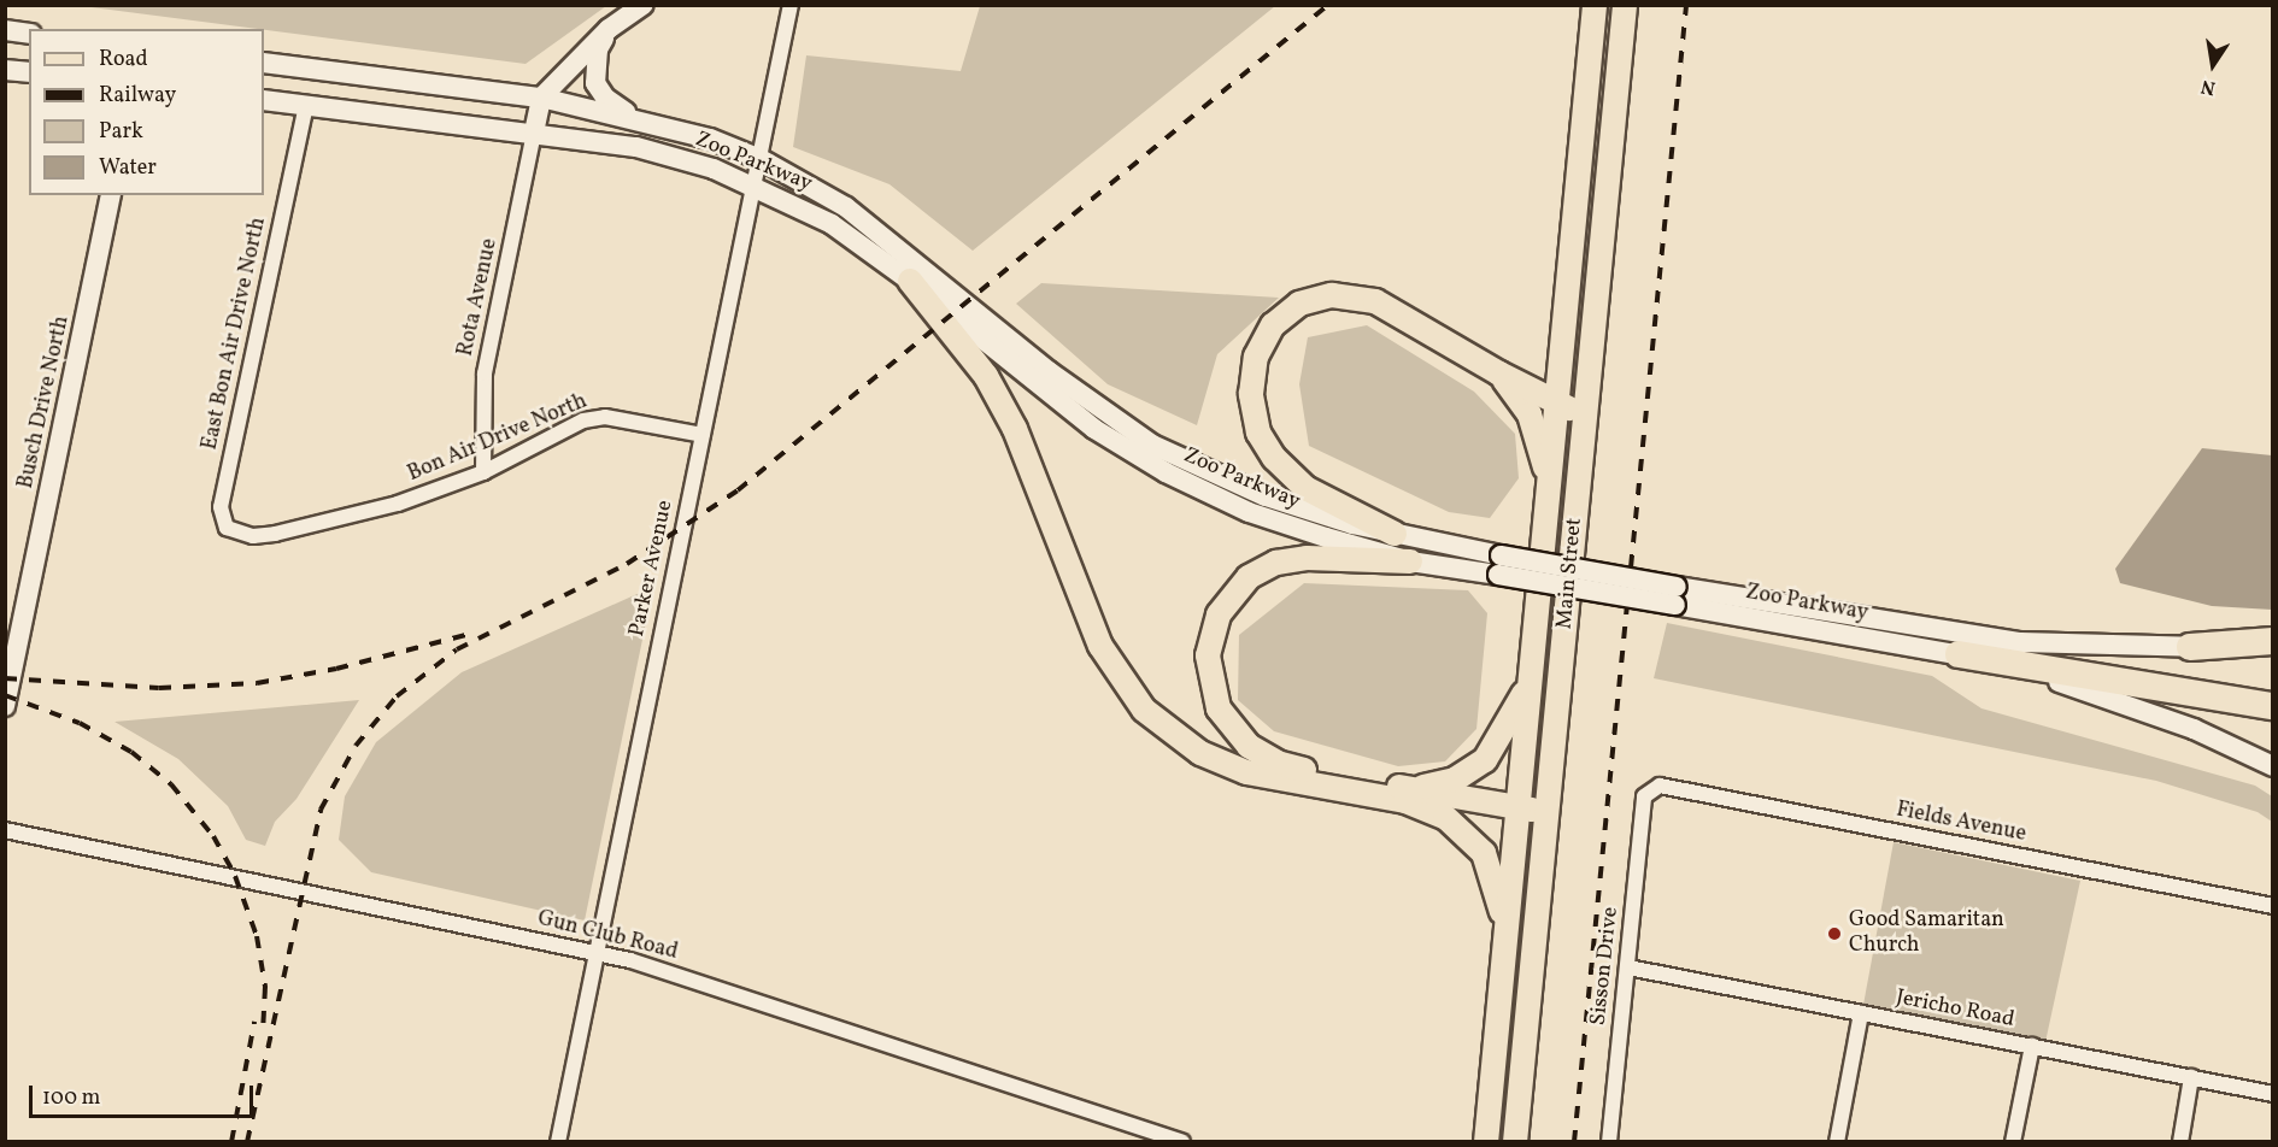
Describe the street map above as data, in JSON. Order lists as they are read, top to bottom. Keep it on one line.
{"streets":{"main road":["Zoo Parkway","Busch Drive North","Main Street"],"street":["Rota Avenue","East Bon Air Drive North","Bon Air Drive North","Parker Avenue","Fields Avenue","Gun Club Road","Sisson Drive","Jericho Road"]},"crossings":[["Zoo Parkway","Rota Avenue"],["Zoo Parkway","East Bon Air Drive North"],["Zoo Parkway","Parker Avenue"],["Rota Avenue","Bon Air Drive North"],["East Bon Air Drive North","Bon Air Drive North"],["Bon Air Drive North","Parker Avenue"],["Parker Avenue","Gun Club Road"],["Fields Avenue","Sisson Drive"],["Sisson Drive","Jericho Road"]],"places":["Good Samaritan Church"],"legend":["Road","Railway","Park","Water"],"scale_bar":"100 m","north":"bottom"}
